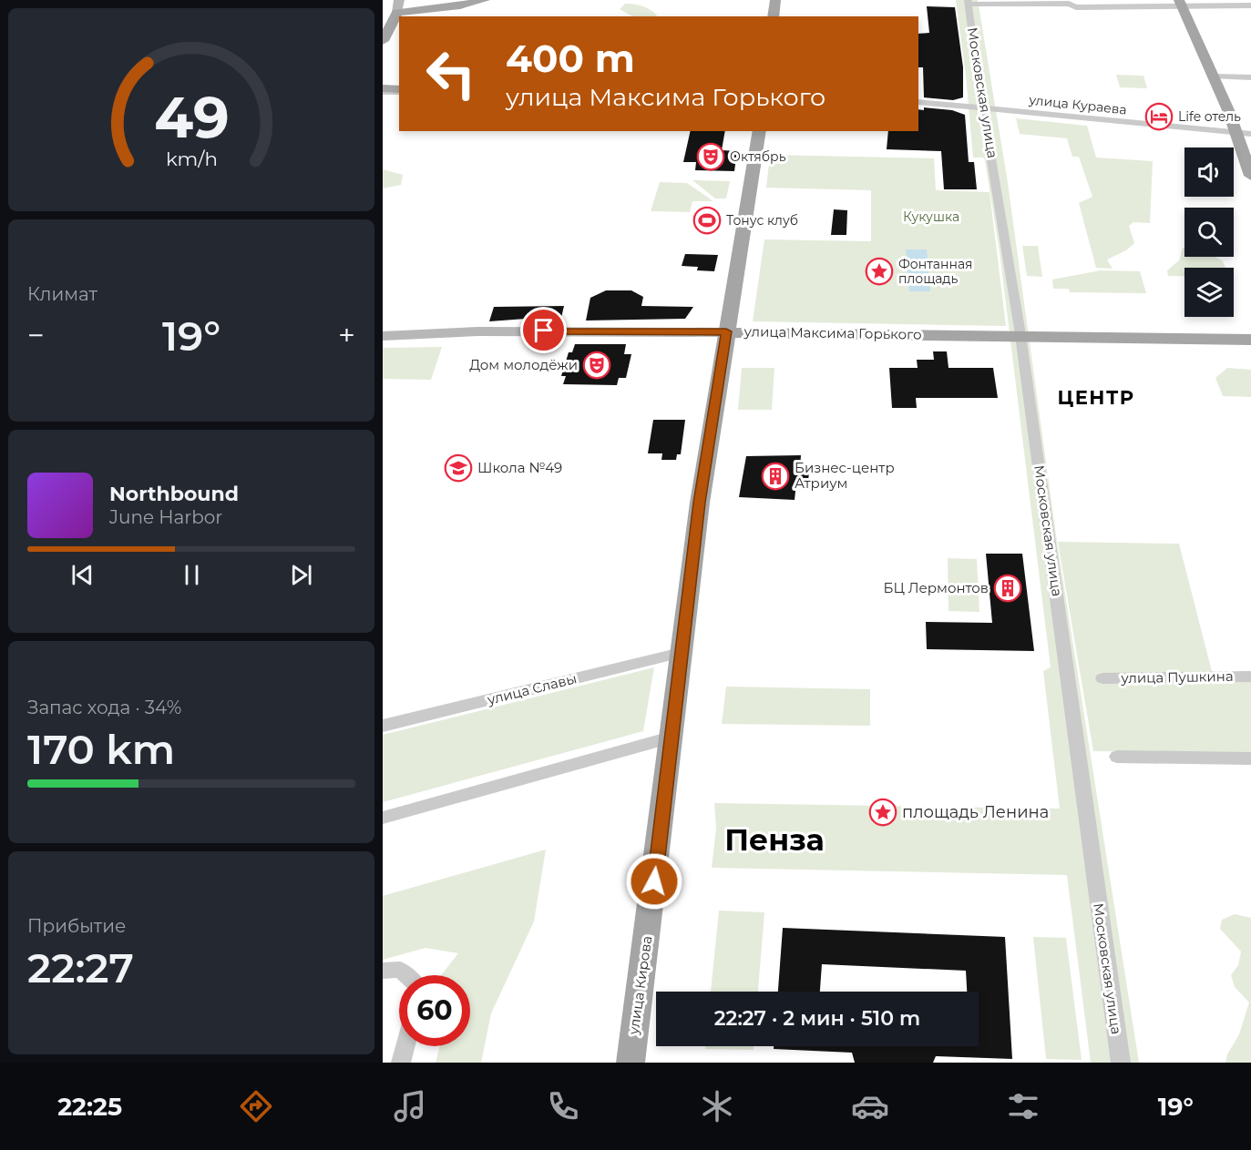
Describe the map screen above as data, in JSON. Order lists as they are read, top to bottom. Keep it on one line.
{"streets":{"main road":["улица Максима Горького","улица Кирова"],"street":["Московская улица","улица Кураева","улица Пушкина","улица Славы"]},"crossings":[["Московская улица","улица Кураева"],["Московская улица","улица Максима Горького"],["улица Максима Горького","улица Кирова"],["улица Славы","улица Кирова"]],"districts":["ЦЕНТР","Пенза"],"parks":["Кукушка"],"places":{"hotel":["Life отель"],"theatre":["Октябрь","Дом молодёжи"],"sports":["Тонус клуб"],"place":["Фонтанная площадь","площадь Ленина"],"school or university":["Школа №49"],"building":["Бизнес-центр Атриум","БЦ Лермонтов"]},"page":{"turn":["400 m","улица Максима Горького"],"tile":["Климат",["Запас хода · 34%","170 km"],["Прибытие","22:27"]],"heat":["−","19°","+"],"song":["Northbound","June Harbor"],"limit":"60","trip":"22:27 · 2 мин · 510 m","tabs":["22:25","19°"],"gauge":["49","km/h"]}}
